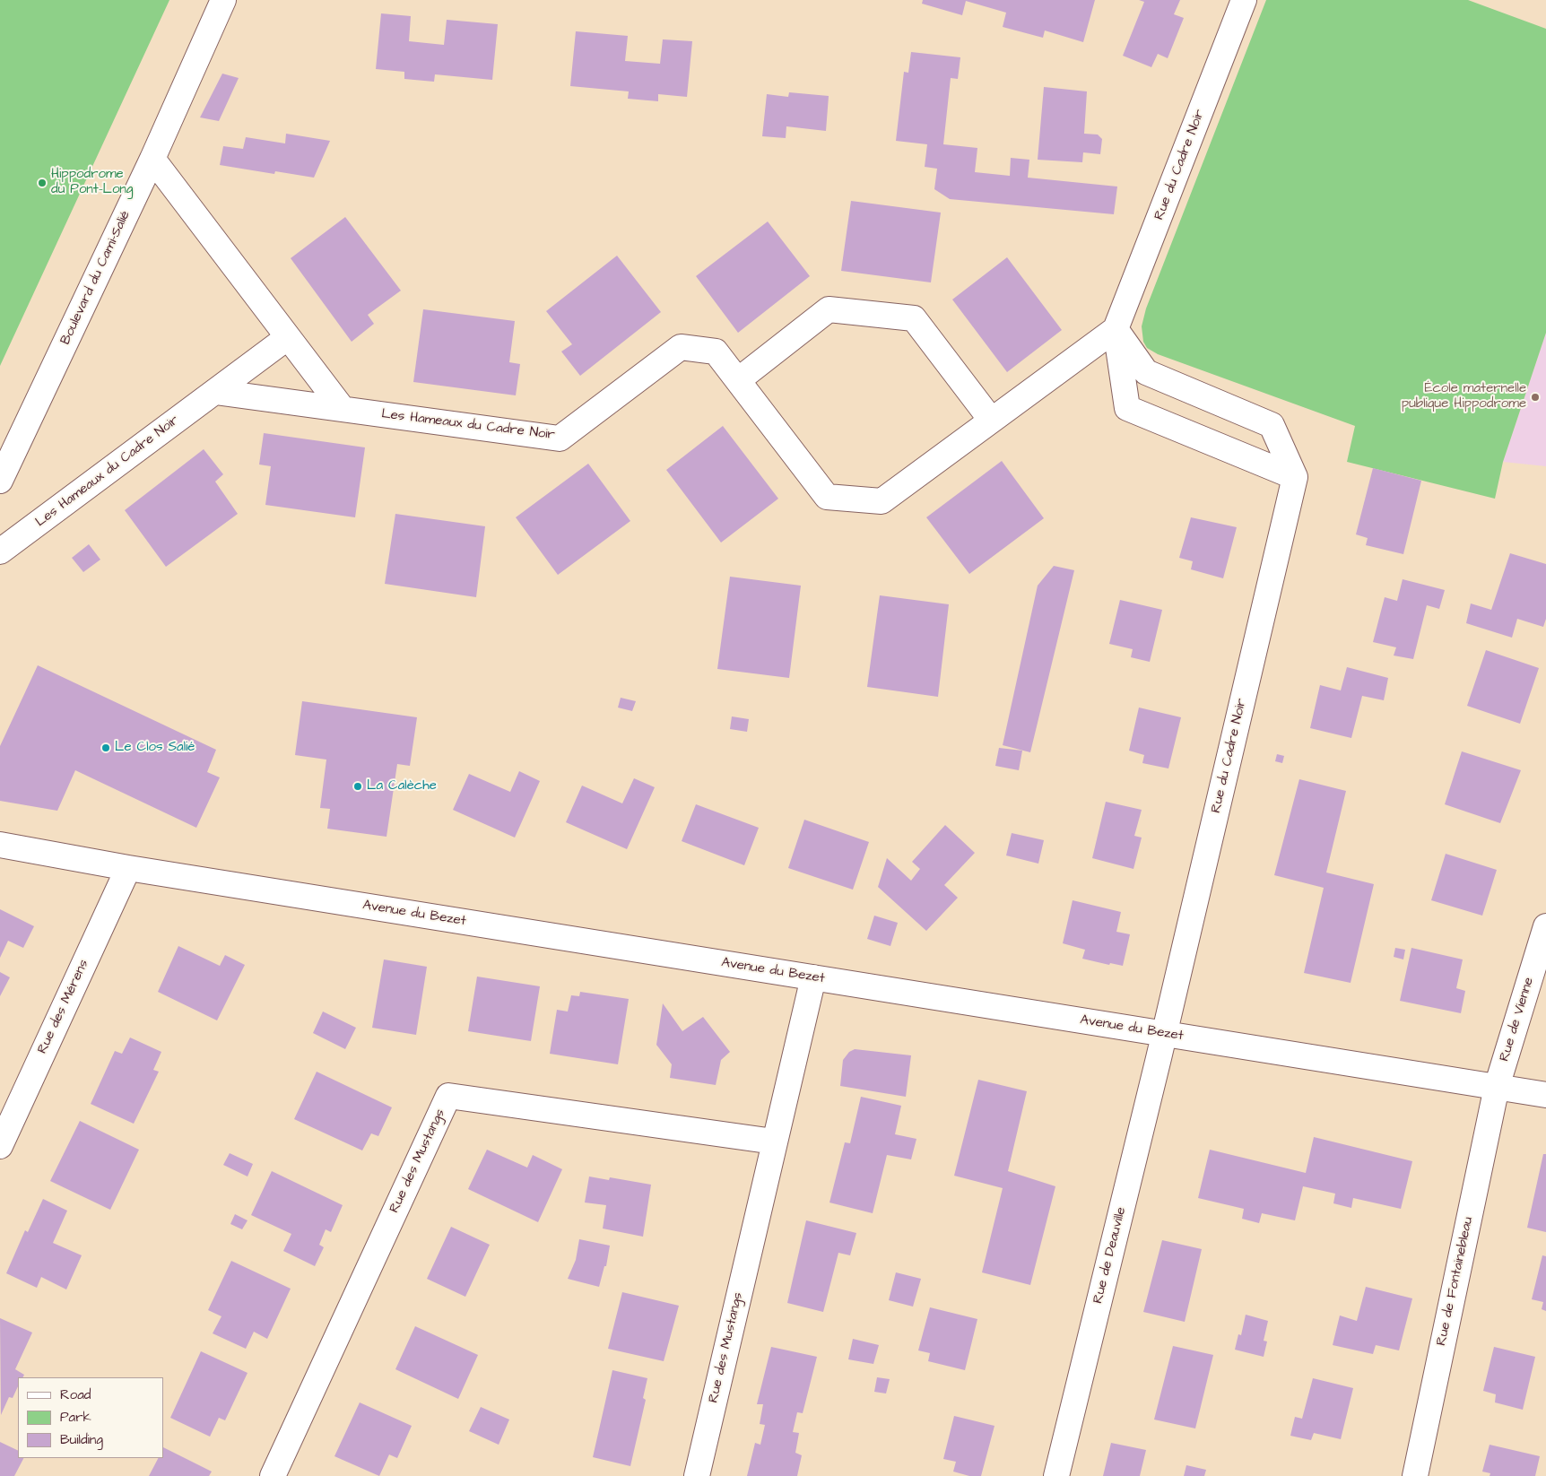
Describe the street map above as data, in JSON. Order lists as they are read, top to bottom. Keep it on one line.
{"streets":{"street":["Rue du Cadre Noir","Boulevard du Cami-Salié","Les Hameaux du Cadre Noir","Avenue du Bezet","Rue des Mérens","Rue de Vienne","Rue des Mustangs","Rue de Deauville","Rue de Fontainebleau"]},"crossings":[["Rue du Cadre Noir","Les Hameaux du Cadre Noir"],["Rue du Cadre Noir","Avenue du Bezet"],["Rue du Cadre Noir","Rue de Deauville"],["Avenue du Bezet","Rue des Mérens"],["Avenue du Bezet","Rue de Vienne"],["Avenue du Bezet","Rue des Mustangs"],["Avenue du Bezet","Rue de Deauville"],["Avenue du Bezet","Rue de Fontainebleau"],["Rue de Vienne","Rue de Fontainebleau"]],"places":["Hippodrome du Pont-Long","École maternelle publique Hippodrome","Le Clos Salié","La Calèche"],"legend":["Road","Park","Building"]}
